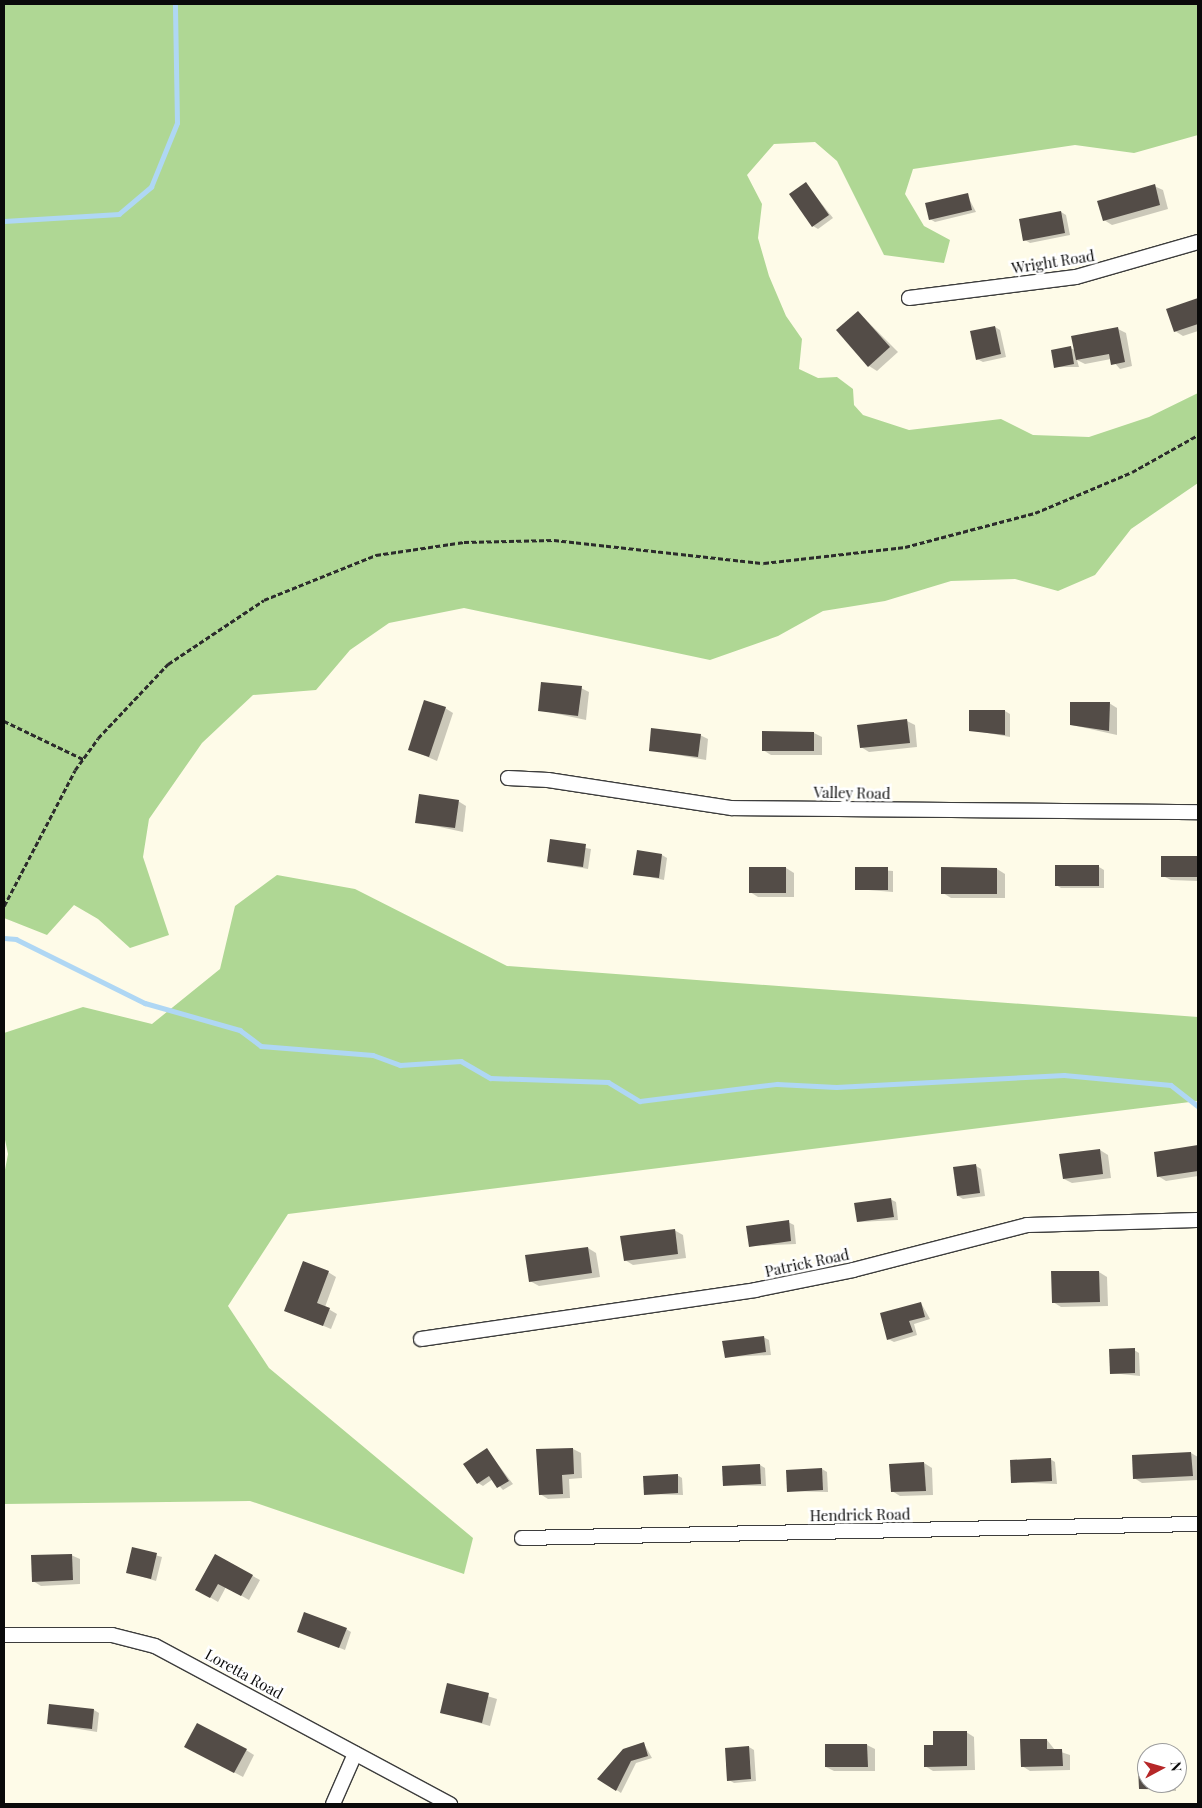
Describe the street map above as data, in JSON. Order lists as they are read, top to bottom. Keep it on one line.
{"streets":{"street":["Wright Road","Valley Road","Patrick Road","Hendrick Road","Loretta Road"]},"north":"right"}
